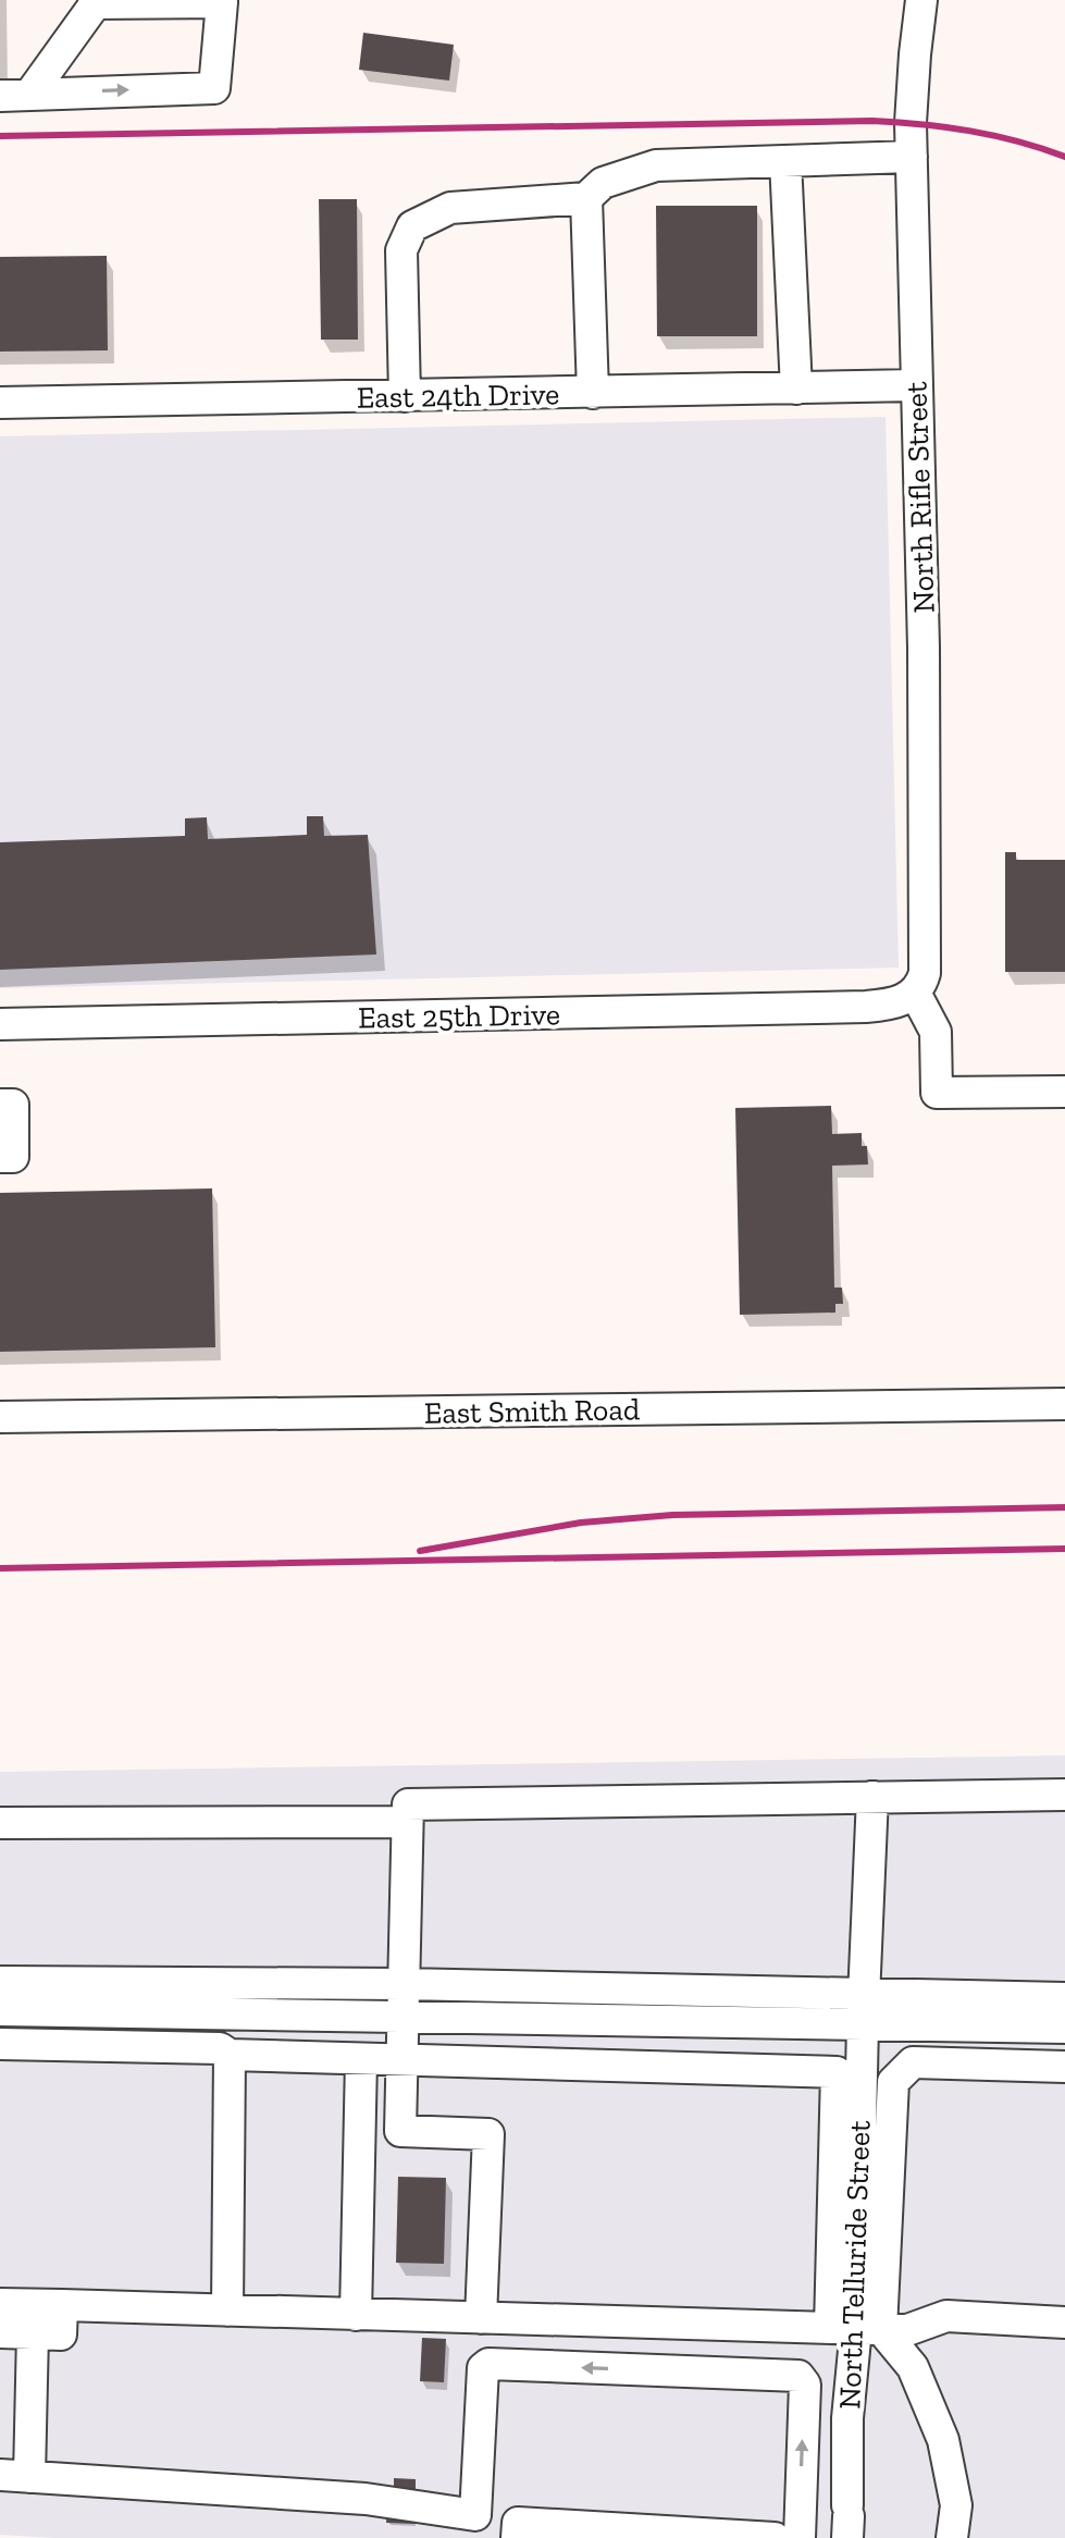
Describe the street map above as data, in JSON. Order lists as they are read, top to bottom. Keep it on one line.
{"streets":{"street":["East 24th Drive","North Rifle Street","East 25th Drive","East Smith Road","North Telluride Street"]},"crossings":[["East 24th Drive","North Rifle Street"],["North Rifle Street","East 25th Drive"]]}
